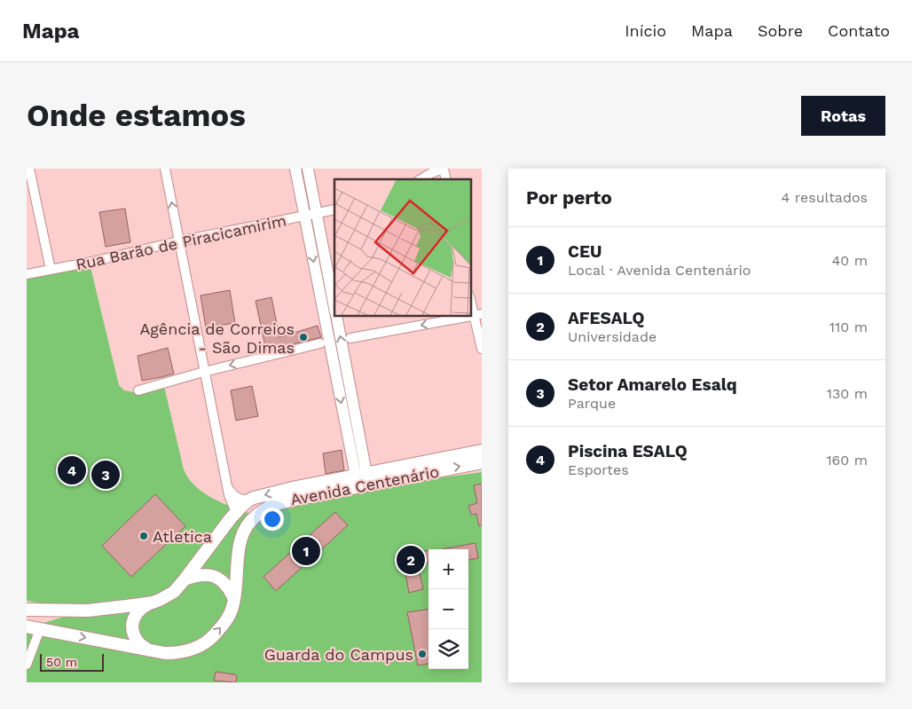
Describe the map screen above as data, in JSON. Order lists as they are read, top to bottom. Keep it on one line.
{"streets":{"highway":["Avenida Centenário"],"street":["Rua Barão de Piracicamirim"]},"places":["Agência de Correios - São Dimas","Atletica","Guarda do Campus"],"scale_bar":"50 m","page":{"header":"Mapa","nav":["Início","Mapa","Sobre","Contato"],"buttons":"Rotas","title":"Onde estamos","heading":["Por perto","4 resultados"],"list":[{"mark":"1","name":"CEU","note":"Local · Avenida Centenário","value":"40 m"},{"mark":"2","name":"AFESALQ","note":"Universidade","value":"110 m"},{"mark":"3","name":"Setor Amarelo Esalq","note":"Parque","value":"130 m"},{"mark":"4","name":"Piscina ESALQ","note":"Esportes","value":"160 m"}],"pins":["4","3","1","2"],"map_buttons":["+","−"],"scale":"50 m"}}
